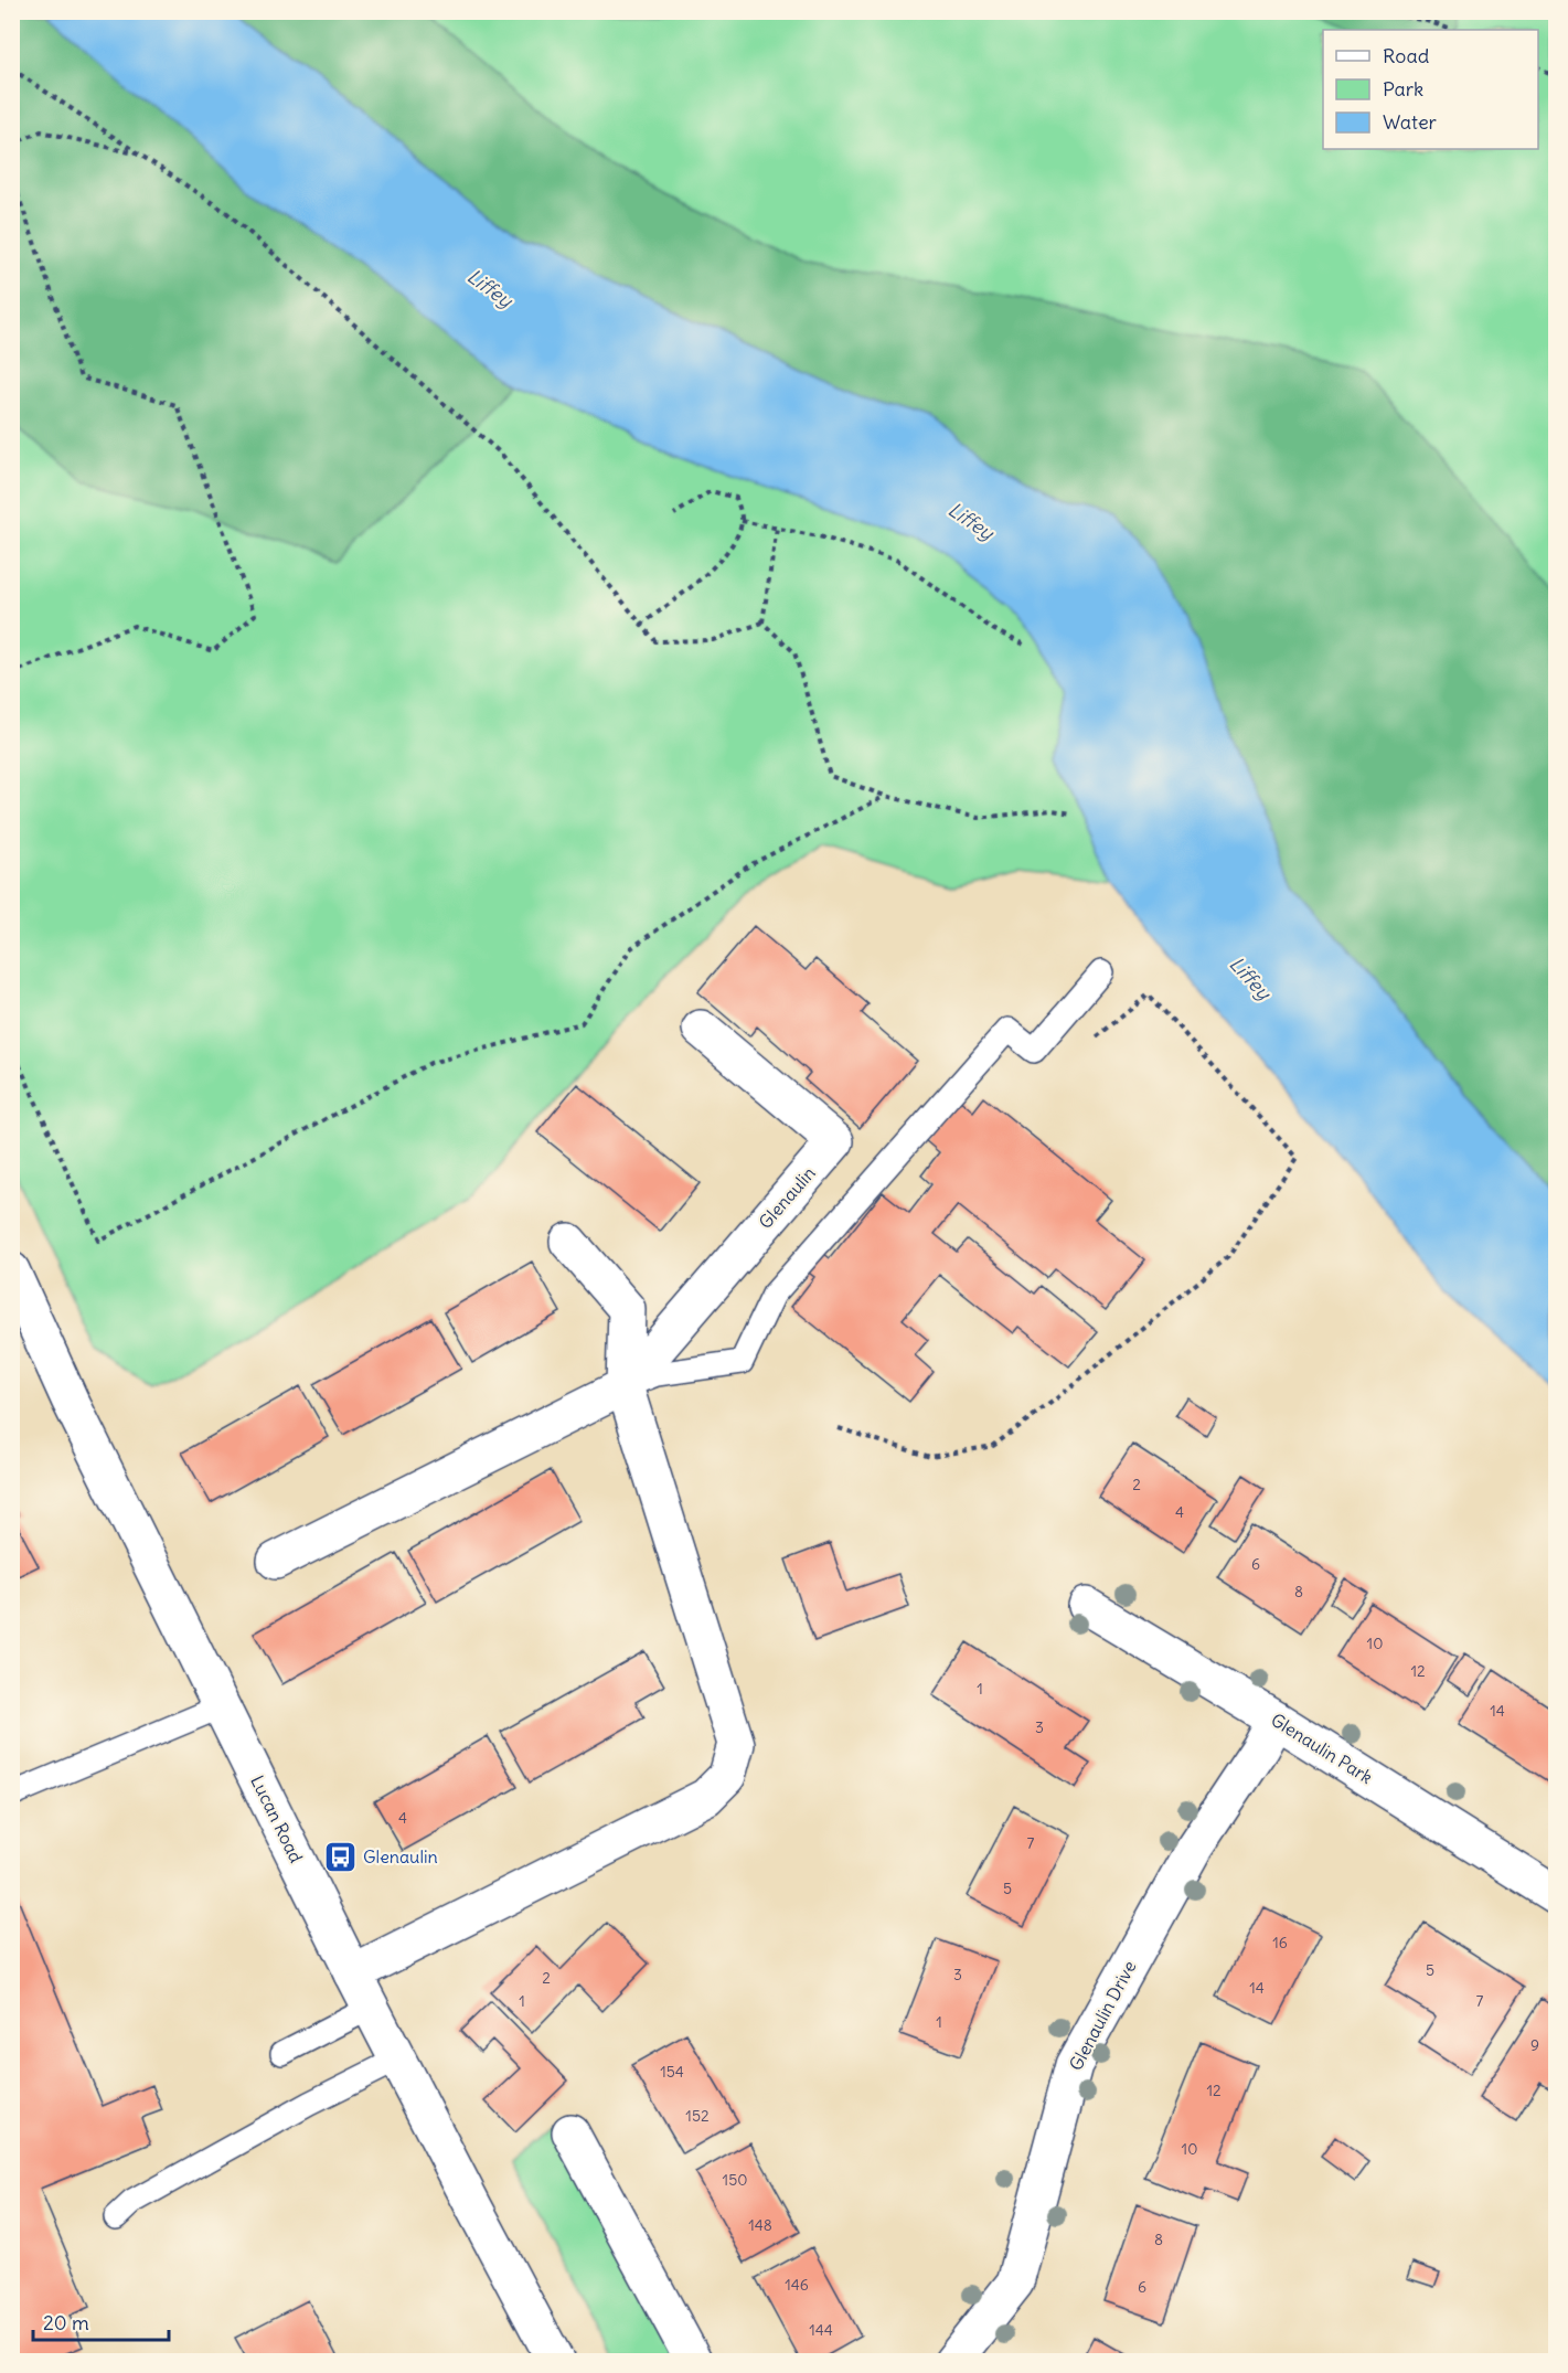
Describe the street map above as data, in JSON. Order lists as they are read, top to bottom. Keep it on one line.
{"streets":{"street":["Glenaulin","Glenaulin Park","Lucan Road","Glenaulin Drive"]},"crossings":[["Glenaulin Park","Glenaulin Drive"]],"water":["Liffey"],"places":{"bus stop":["Glenaulin"]},"house_numbers":["2","4","6","8","10","12","1","14","3","4","7","5","16","5","3","2","14","1","7","1","9","154","12","152","10","150","148","8","146","6","144"],"legend":["Road","Park","Water"],"scale_bar":"20 m"}
